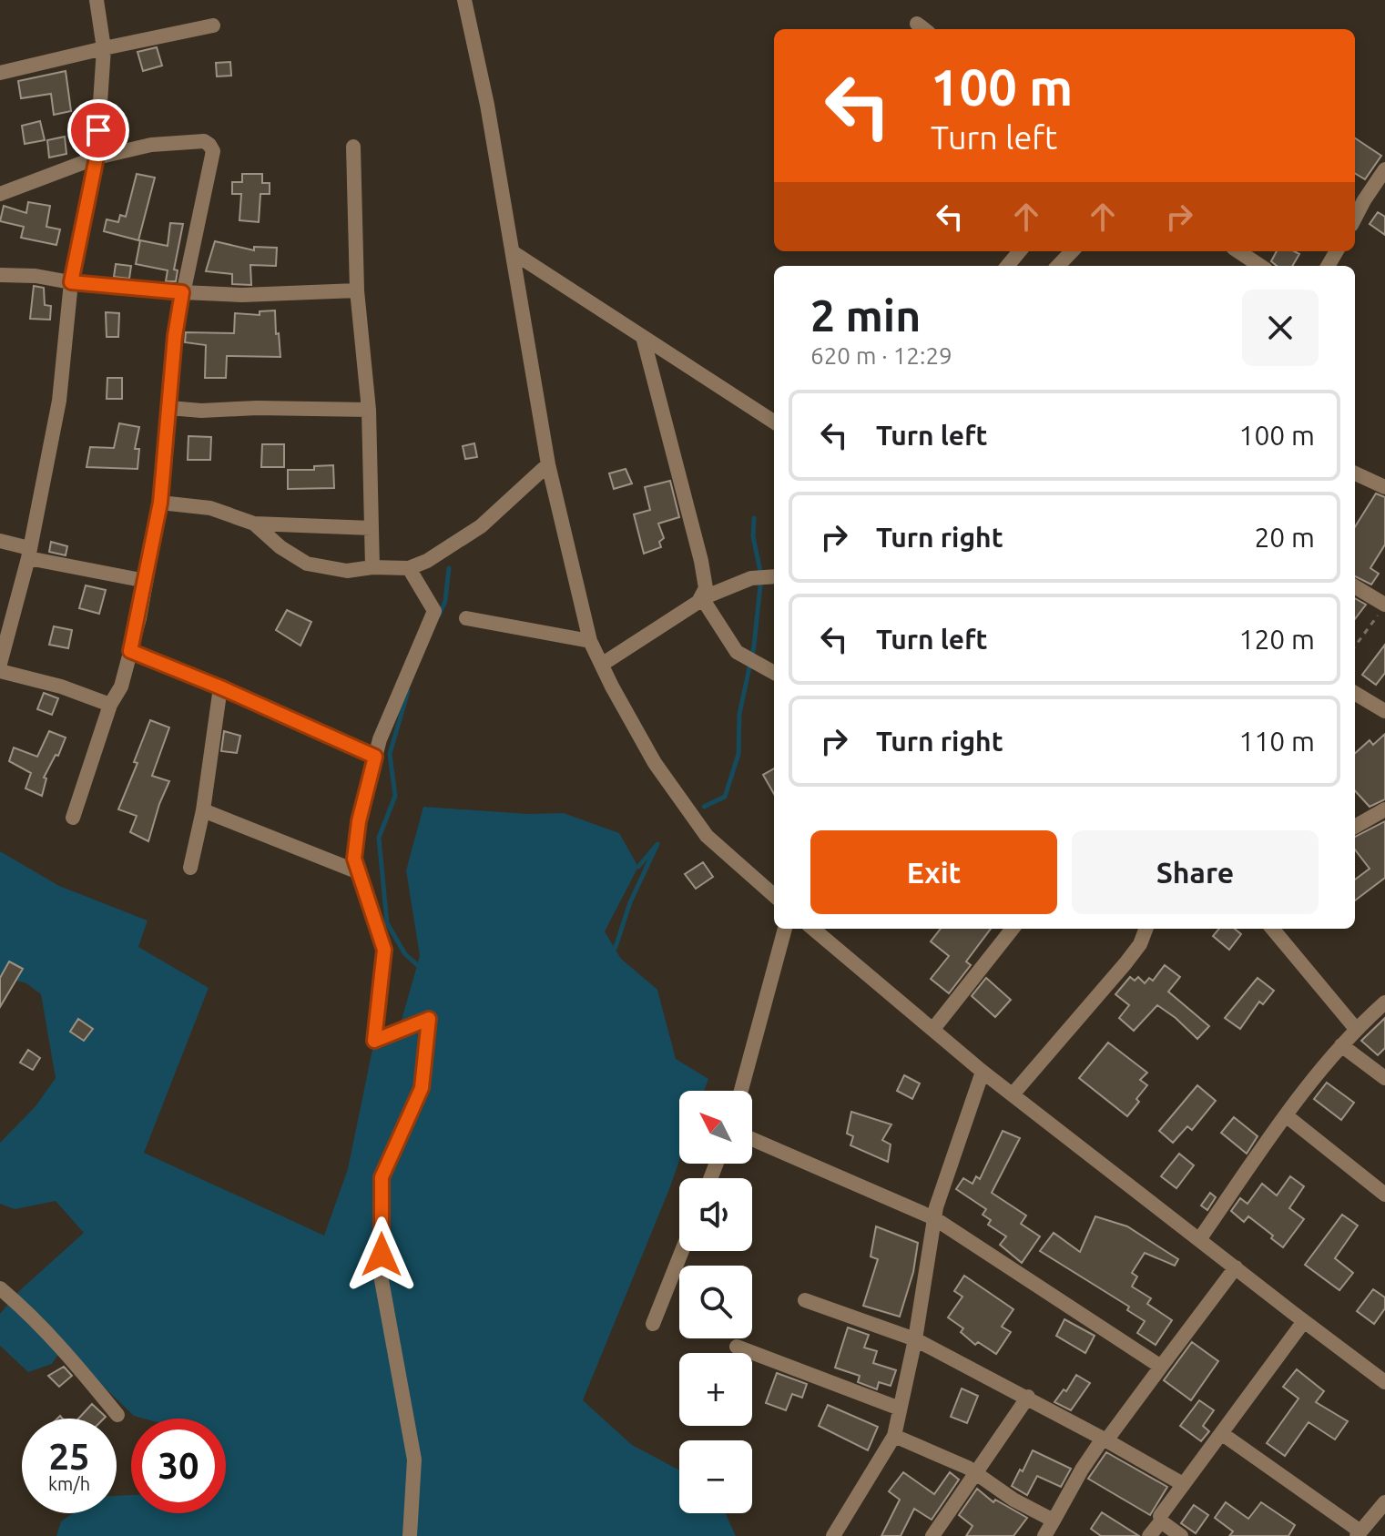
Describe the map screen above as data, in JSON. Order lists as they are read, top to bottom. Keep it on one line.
{"north":"top left","page":{"turn":["100 m","Turn left"],"heading":["2 min","620 m · 12:29"],"list":[{"name":"Turn left","value":"100 m"},{"name":"Turn right","value":"20 m"},{"name":"Turn left","value":"120 m"},{"name":"Turn right","value":"110 m"}],"buttons":["Exit","Share"],"map_buttons":["+","−"],"speed":"25 km/h","limit":"30"}}
